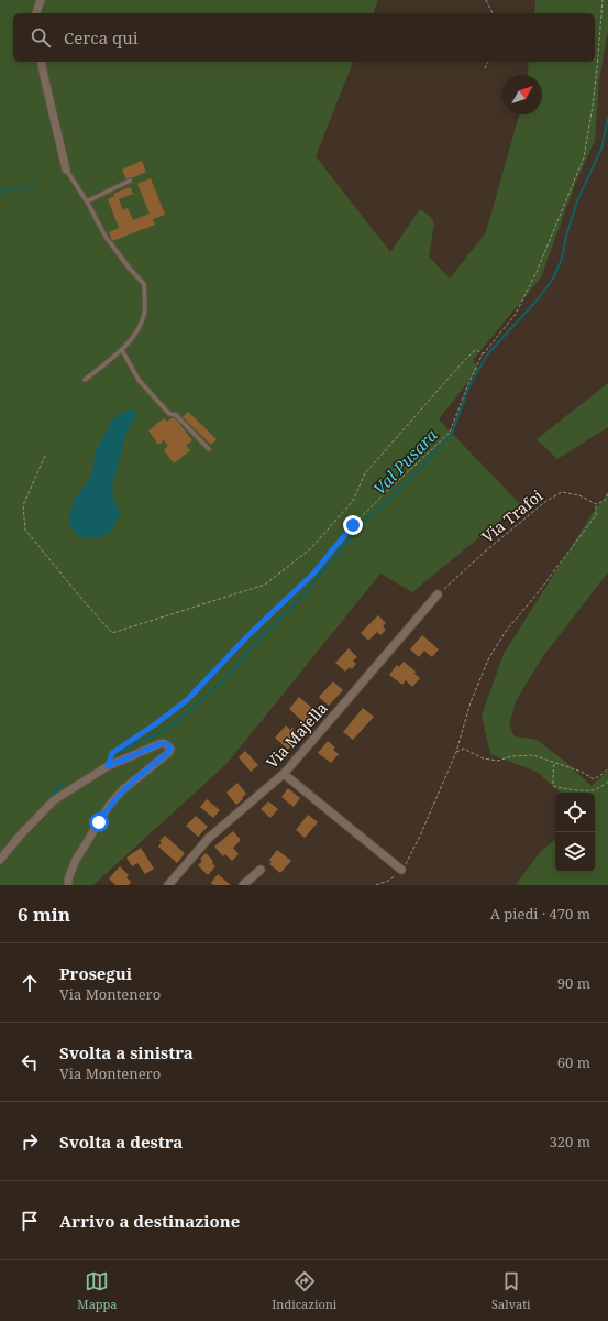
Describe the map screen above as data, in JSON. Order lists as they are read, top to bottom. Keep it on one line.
{"streets":{"street":["Via Majella"],"path":["Via Trafoi"]},"crossings":[["Via Trafoi","Via Majella"]],"water":["Val Pusara"],"north":"top right","page":{"search":"Cerca qui","heading":["6 min","A piedi · 470 m"],"list":[["Prosegui","Via Montenero","90 m"],["Svolta a sinistra","Via Montenero","60 m"],["Svolta a destra","320 m"],"Arrivo a destinazione"],"nav":["Mappa","Indicazioni","Salvati"]}}
